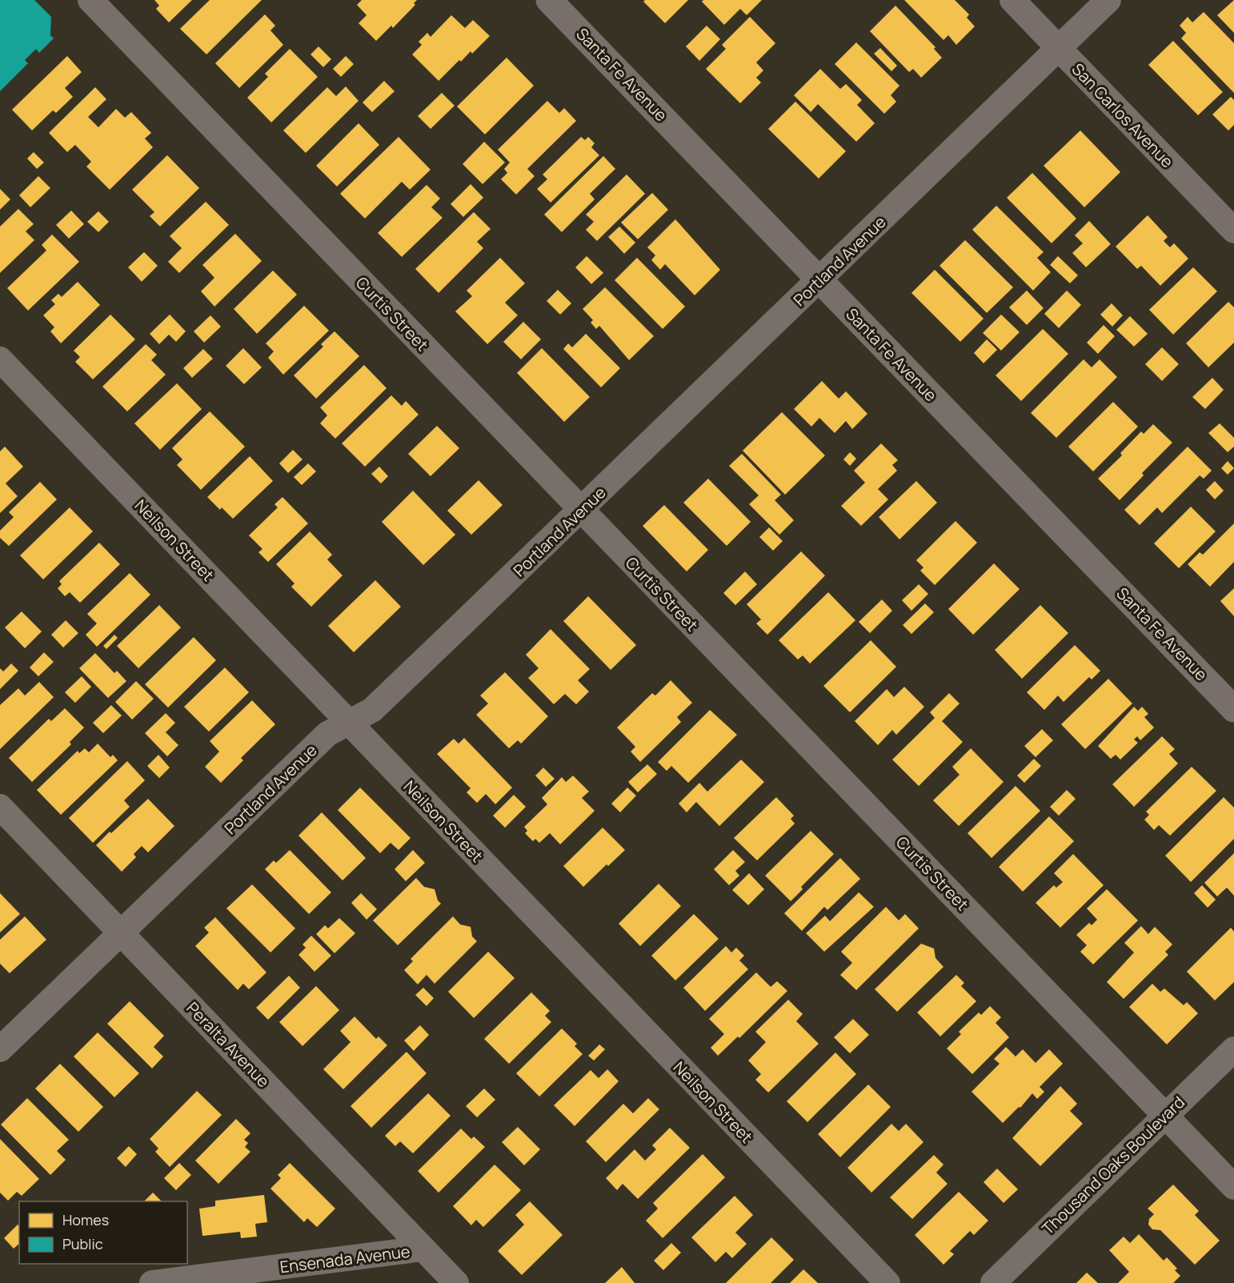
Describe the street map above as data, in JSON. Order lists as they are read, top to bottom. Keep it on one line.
{"streets":{"street":["Santa Fe Avenue","San Carlos Avenue","Portland Avenue","Curtis Street","Neilson Street","Peralta Avenue","Thousand Oaks Boulevard","Ensenada Avenue"]},"crossings":[["Santa Fe Avenue","Portland Avenue"],["San Carlos Avenue","Portland Avenue"],["Portland Avenue","Curtis Street"],["Portland Avenue","Neilson Street"],["Portland Avenue","Peralta Avenue"],["Curtis Street","Thousand Oaks Boulevard"],["Peralta Avenue","Ensenada Avenue"]],"legend":["Homes","Public"]}
